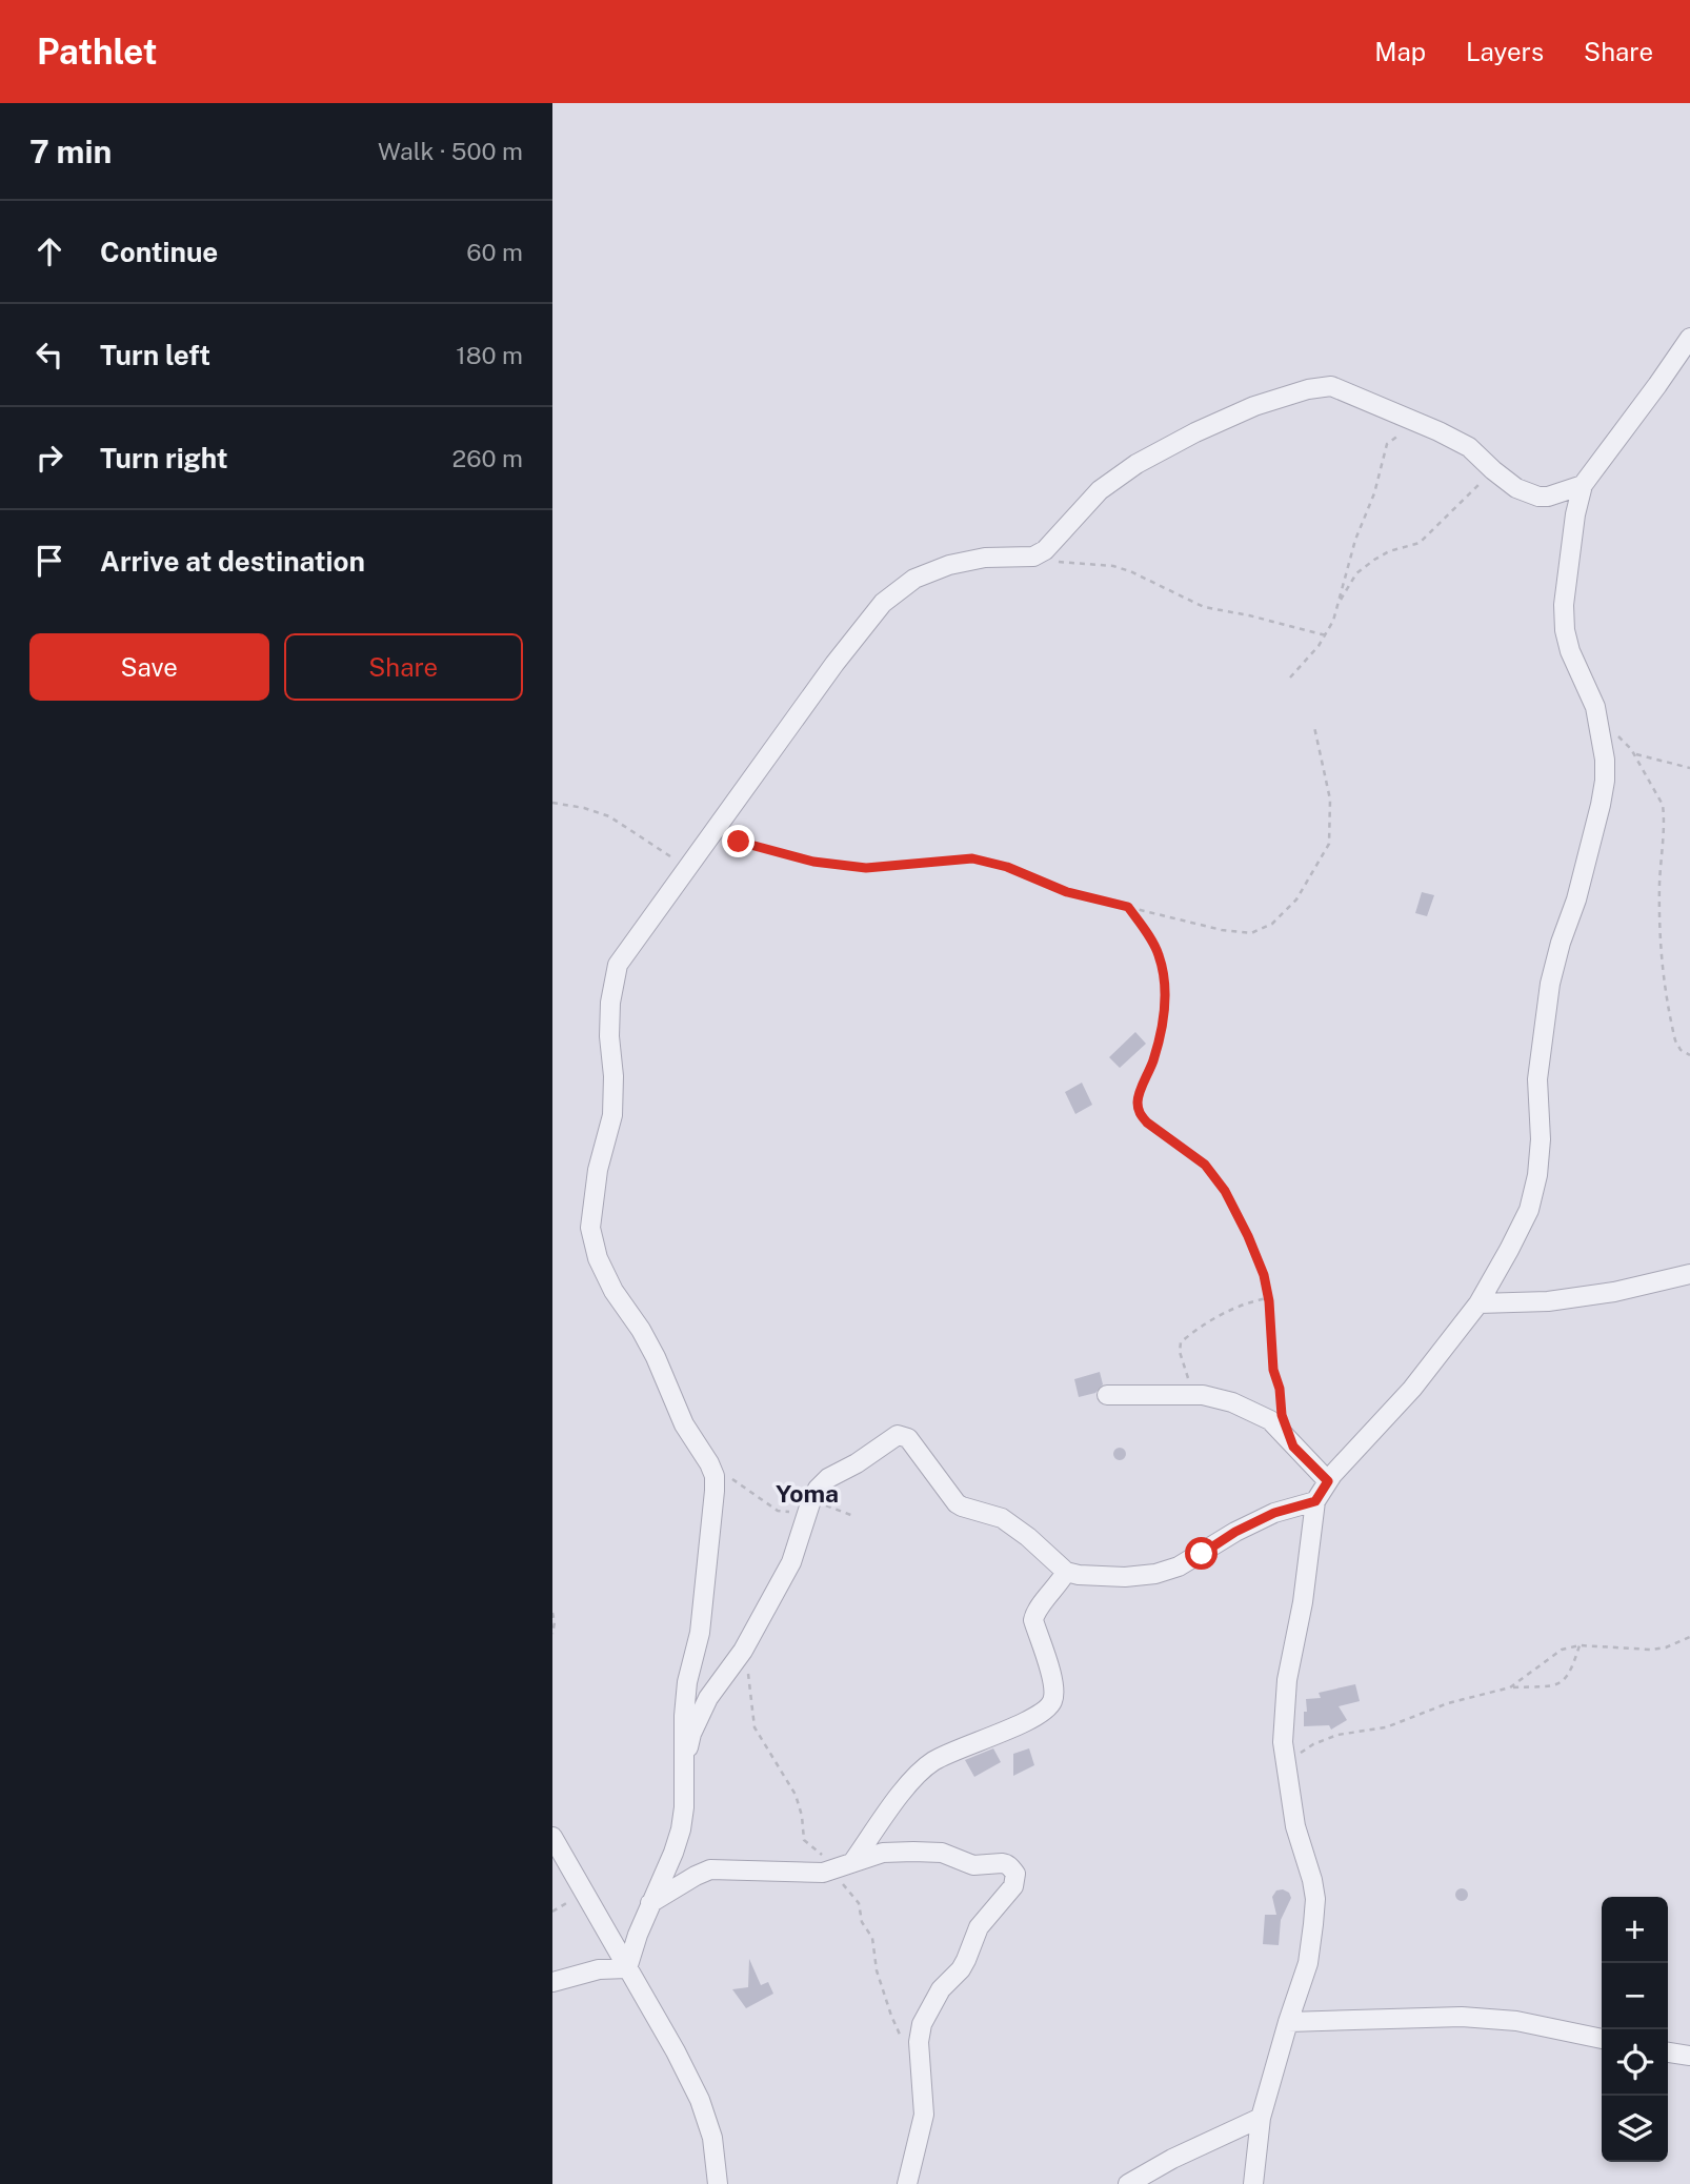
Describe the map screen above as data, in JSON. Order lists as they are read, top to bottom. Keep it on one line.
{"districts":["Yoma"],"page":{"header":"Pathlet","nav":["Map","Layers","Share"],"heading":["7 min","Walk · 500 m"],"list":[["Continue","60 m"],["Turn left","180 m"],["Turn right","260 m"],"Arrive at destination"],"buttons":["Save","Share"],"map_buttons":["+","−"]}}
